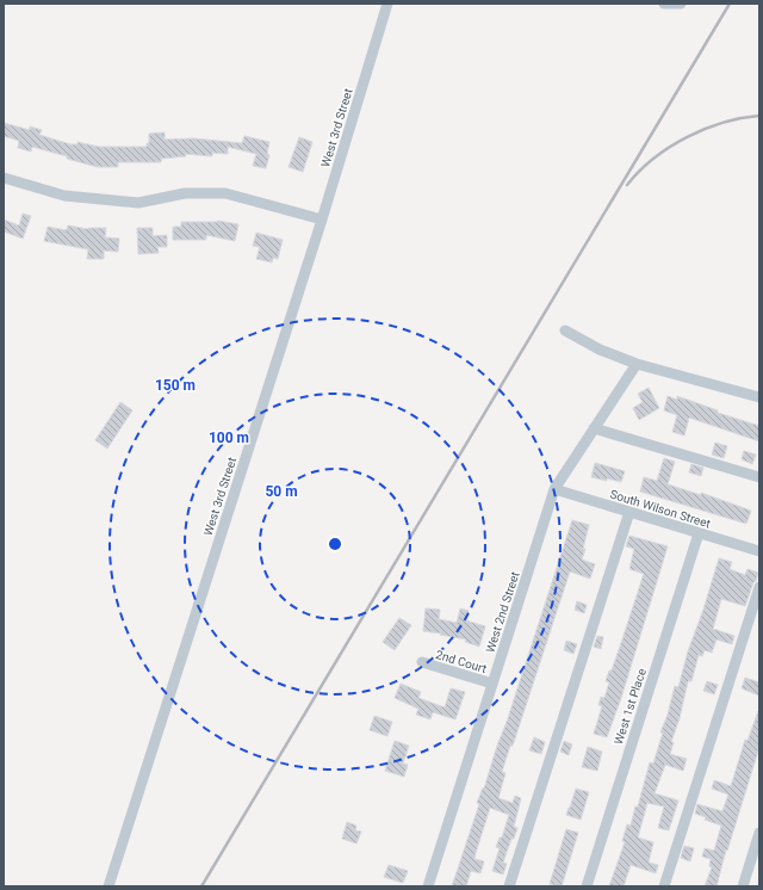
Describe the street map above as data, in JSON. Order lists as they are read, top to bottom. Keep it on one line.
{"streets":{"street":["West 3rd Street","South Wilson Street","West 2nd Street","2nd Court","West 1st Place"]},"crossings":[["South Wilson Street","West 2nd Street"],["South Wilson Street","West 1st Place"],["West 2nd Street","2nd Court"]],"rings":["150 m","100 m","50 m"]}
